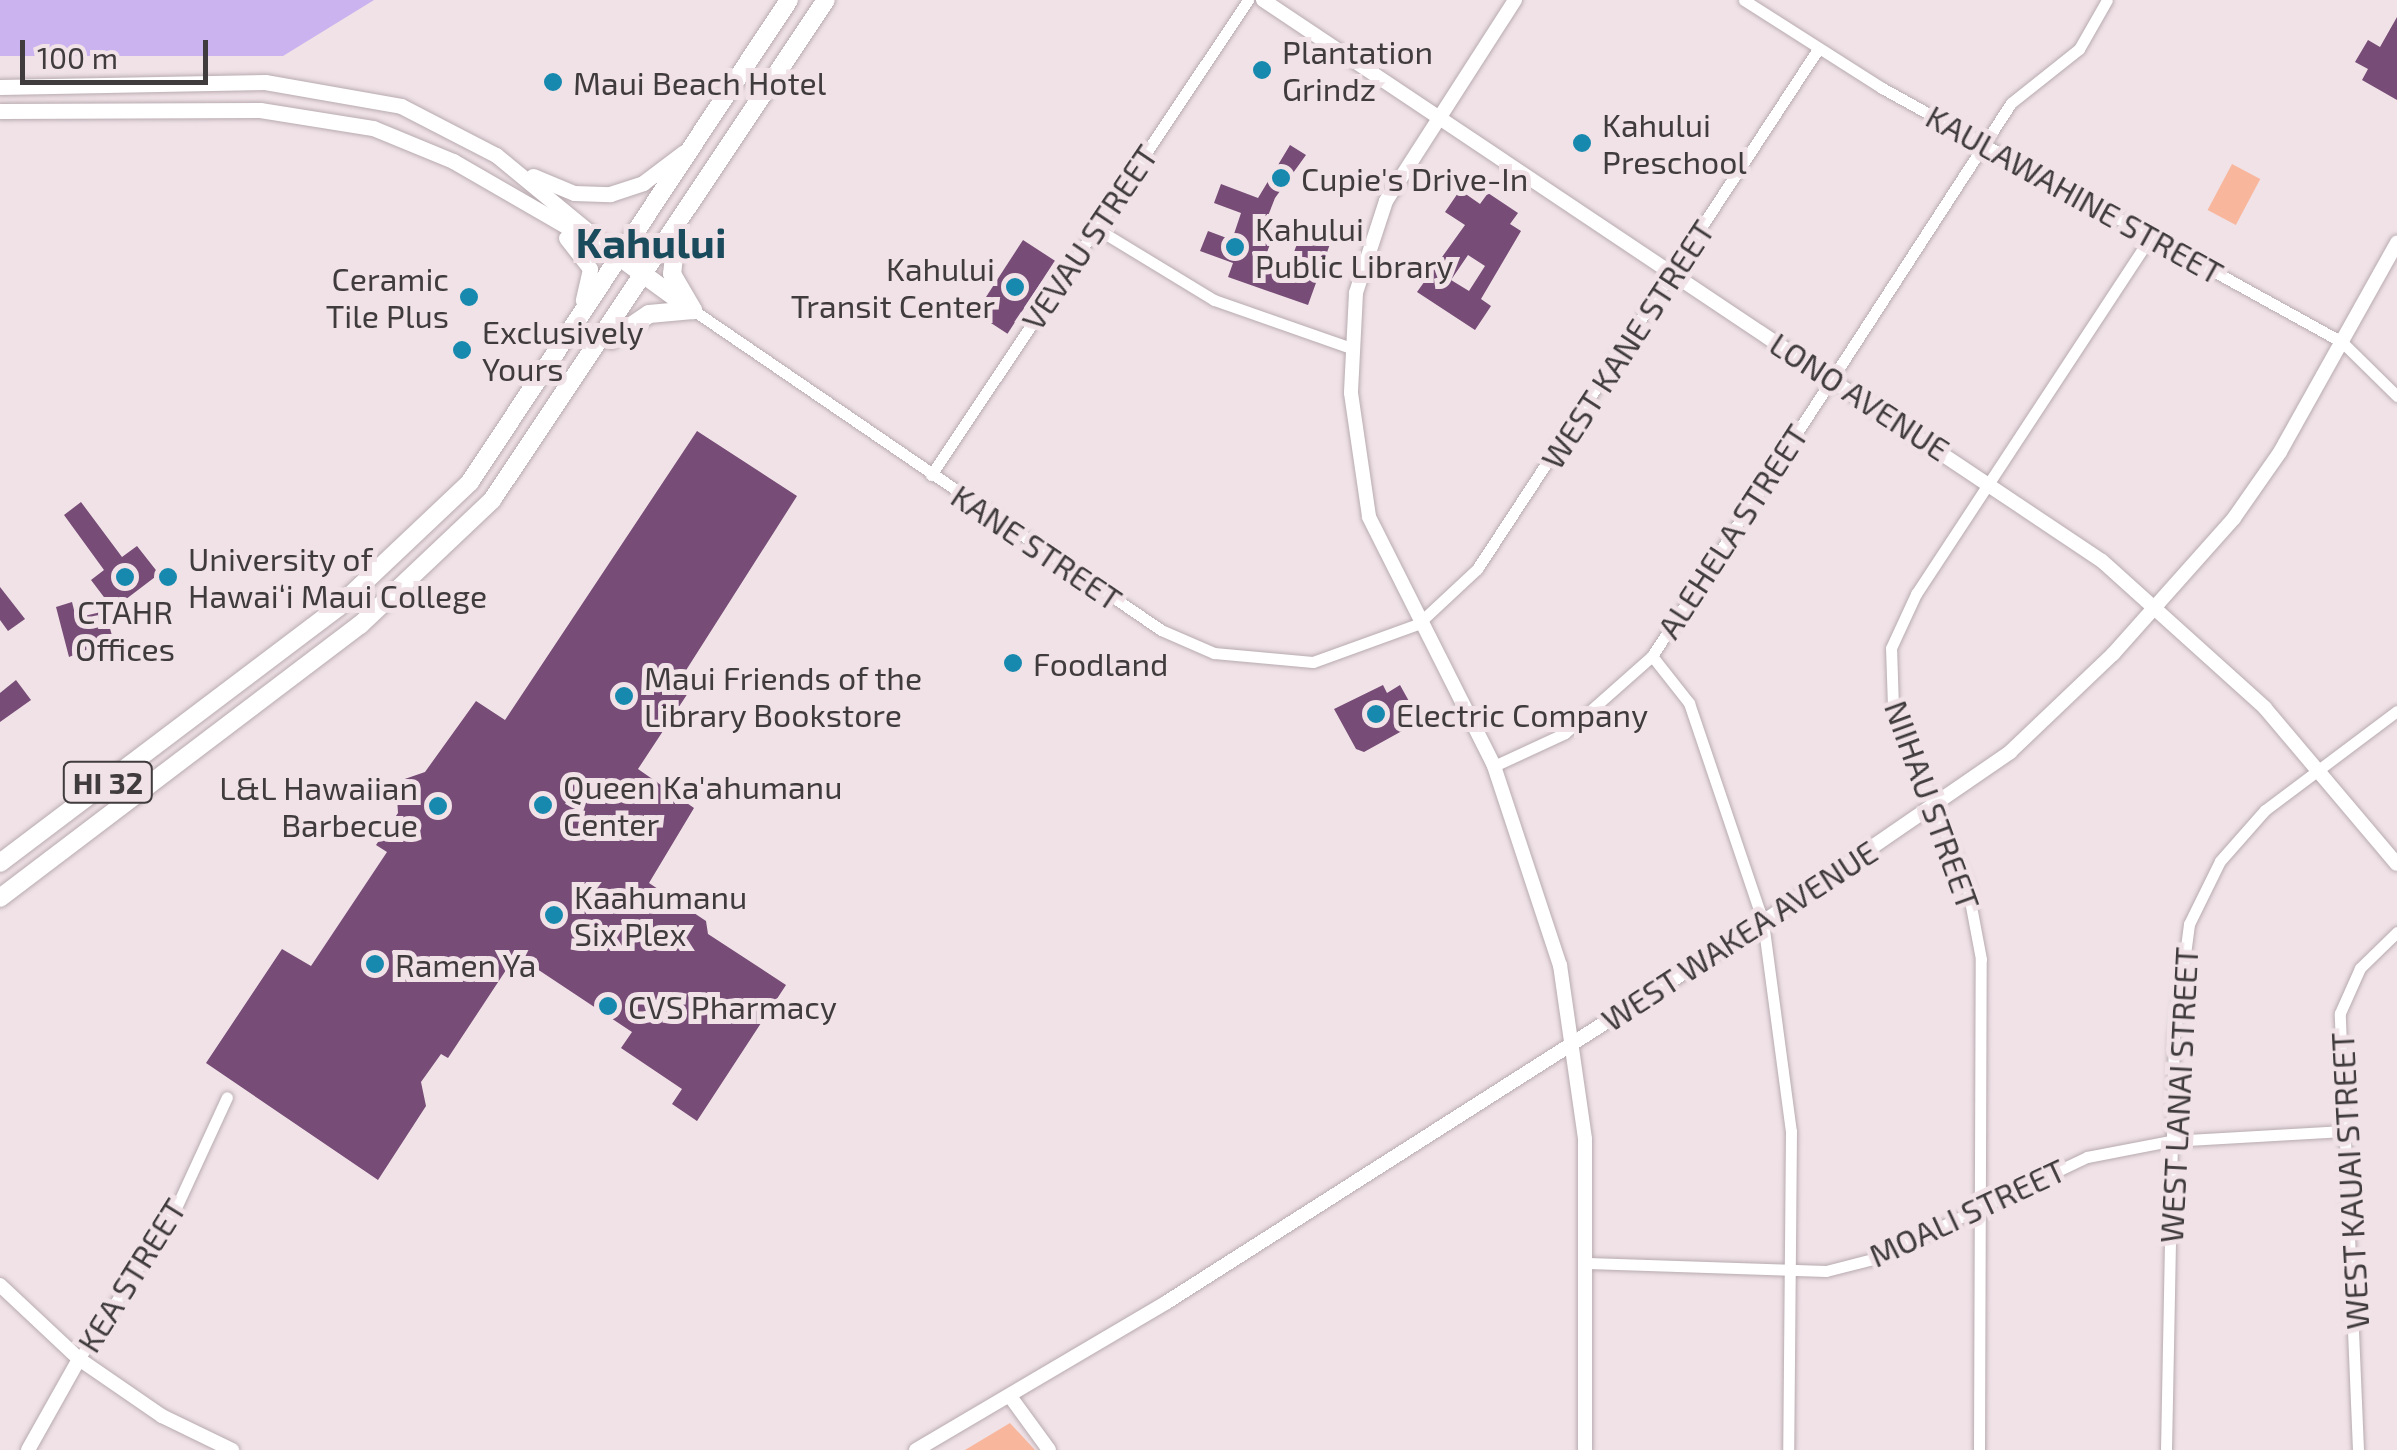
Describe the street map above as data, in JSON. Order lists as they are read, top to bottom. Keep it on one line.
{"streets":{"main road":["HI 32"],"street":["KAULAWAHINE STREET","VEVAU STREET","WEST KANE STREET","LONO AVENUE","ALEHELA STREET","KANE STREET","NIIHAU STREET","WEST WAKEA AVENUE","WEST LANAI STREET","WEST KAUAI STREET","MOALI STREET","KEA STREET"]},"crossings":[["KAULAWAHINE STREET","WEST KANE STREET"],["KAULAWAHINE STREET","ALEHELA STREET"],["KAULAWAHINE STREET","NIIHAU STREET"],["KAULAWAHINE STREET","WEST WAKEA AVENUE"],["VEVAU STREET","KANE STREET"],["WEST KANE STREET","LONO AVENUE"],["WEST KANE STREET","KANE STREET"],["LONO AVENUE","ALEHELA STREET"],["LONO AVENUE","NIIHAU STREET"],["LONO AVENUE","WEST WAKEA AVENUE"],["LONO AVENUE","WEST LANAI STREET"],["NIIHAU STREET","WEST WAKEA AVENUE"],["NIIHAU STREET","MOALI STREET"],["WEST LANAI STREET","MOALI STREET"],["WEST KAUAI STREET","MOALI STREET"]],"districts":["Kahului"],"places":["Plantation Grindz","Maui Beach Hotel","Kahului Preschool","Cupie's Drive-In","Kahului Public Library","Kahului Transit Center","Ceramic Tile Plus","Exclusively Yours","CTAHR Offices","University of Hawai‘i Maui College","Foodland","Maui Friends of the Library Bookstore","Electric Company","Queen Ka'ahumanu Center","L&L Hawaiian Barbecue","Kaahumanu Six Plex","Ramen Ya","CVS Pharmacy"],"scale_bar":"100 m"}
